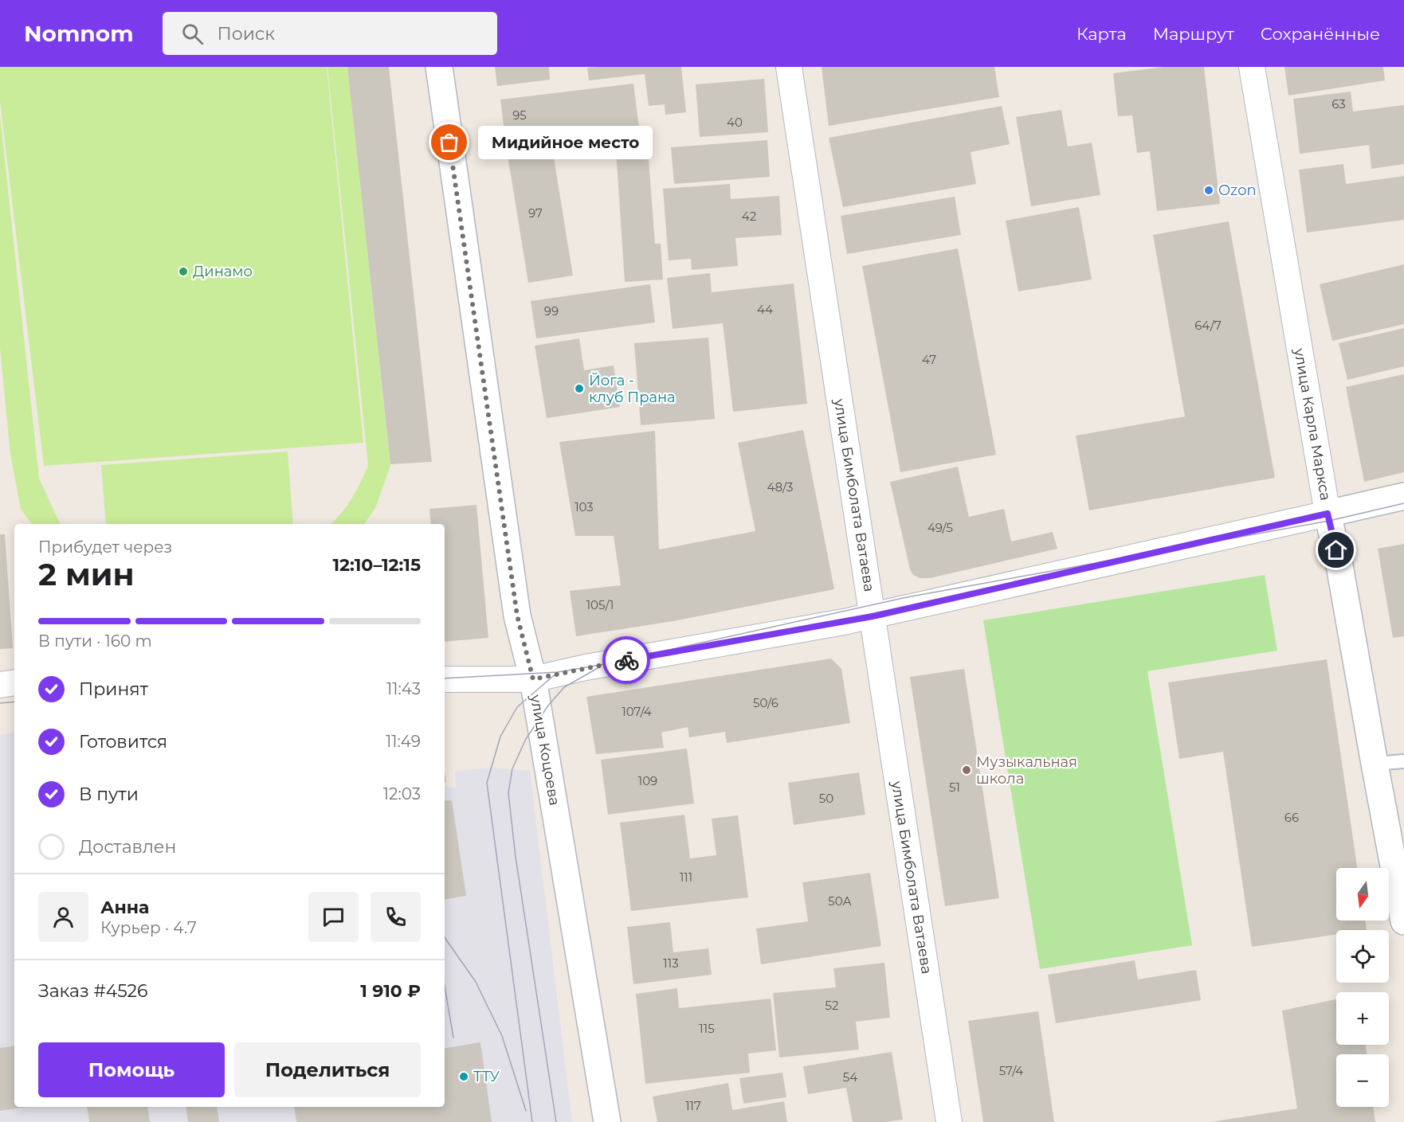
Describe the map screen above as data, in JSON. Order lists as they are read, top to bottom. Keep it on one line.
{"streets":{"street":["улица Карла Маркса","улица Бимболата Ватаева","улица Коцоева"]},"places":["Мидийное место","Ozon","Динамо","Йога - клуб Прана","Музыкальная школа","ТТУ"],"house_numbers":["63","95","40","97","42","44","99","64/7","47","48/3","103","49/5","105/1","50/6","107/4","109","51","50","66","111","50А","113","52","115","57/4","54","117"],"north":"bottom","page":{"header":"Nomnom","search":"Поиск","nav":["Карта","Маршрут","Сохранённые"],"bubble":"Мидийное место","heading":["2 мин","Прибудет через","12:10–12:15"],"panel":["Анна","Курьер · 4.7","Заказ #4526","1 910 ₽"],"bar":"В пути · 160 m","list":[["Принят","11:43"],["Готовится","11:49"],["В пути","12:03"],"Доставлен"],"map_buttons":["+","−"],"buttons":["Помощь","Поделиться"]}}
